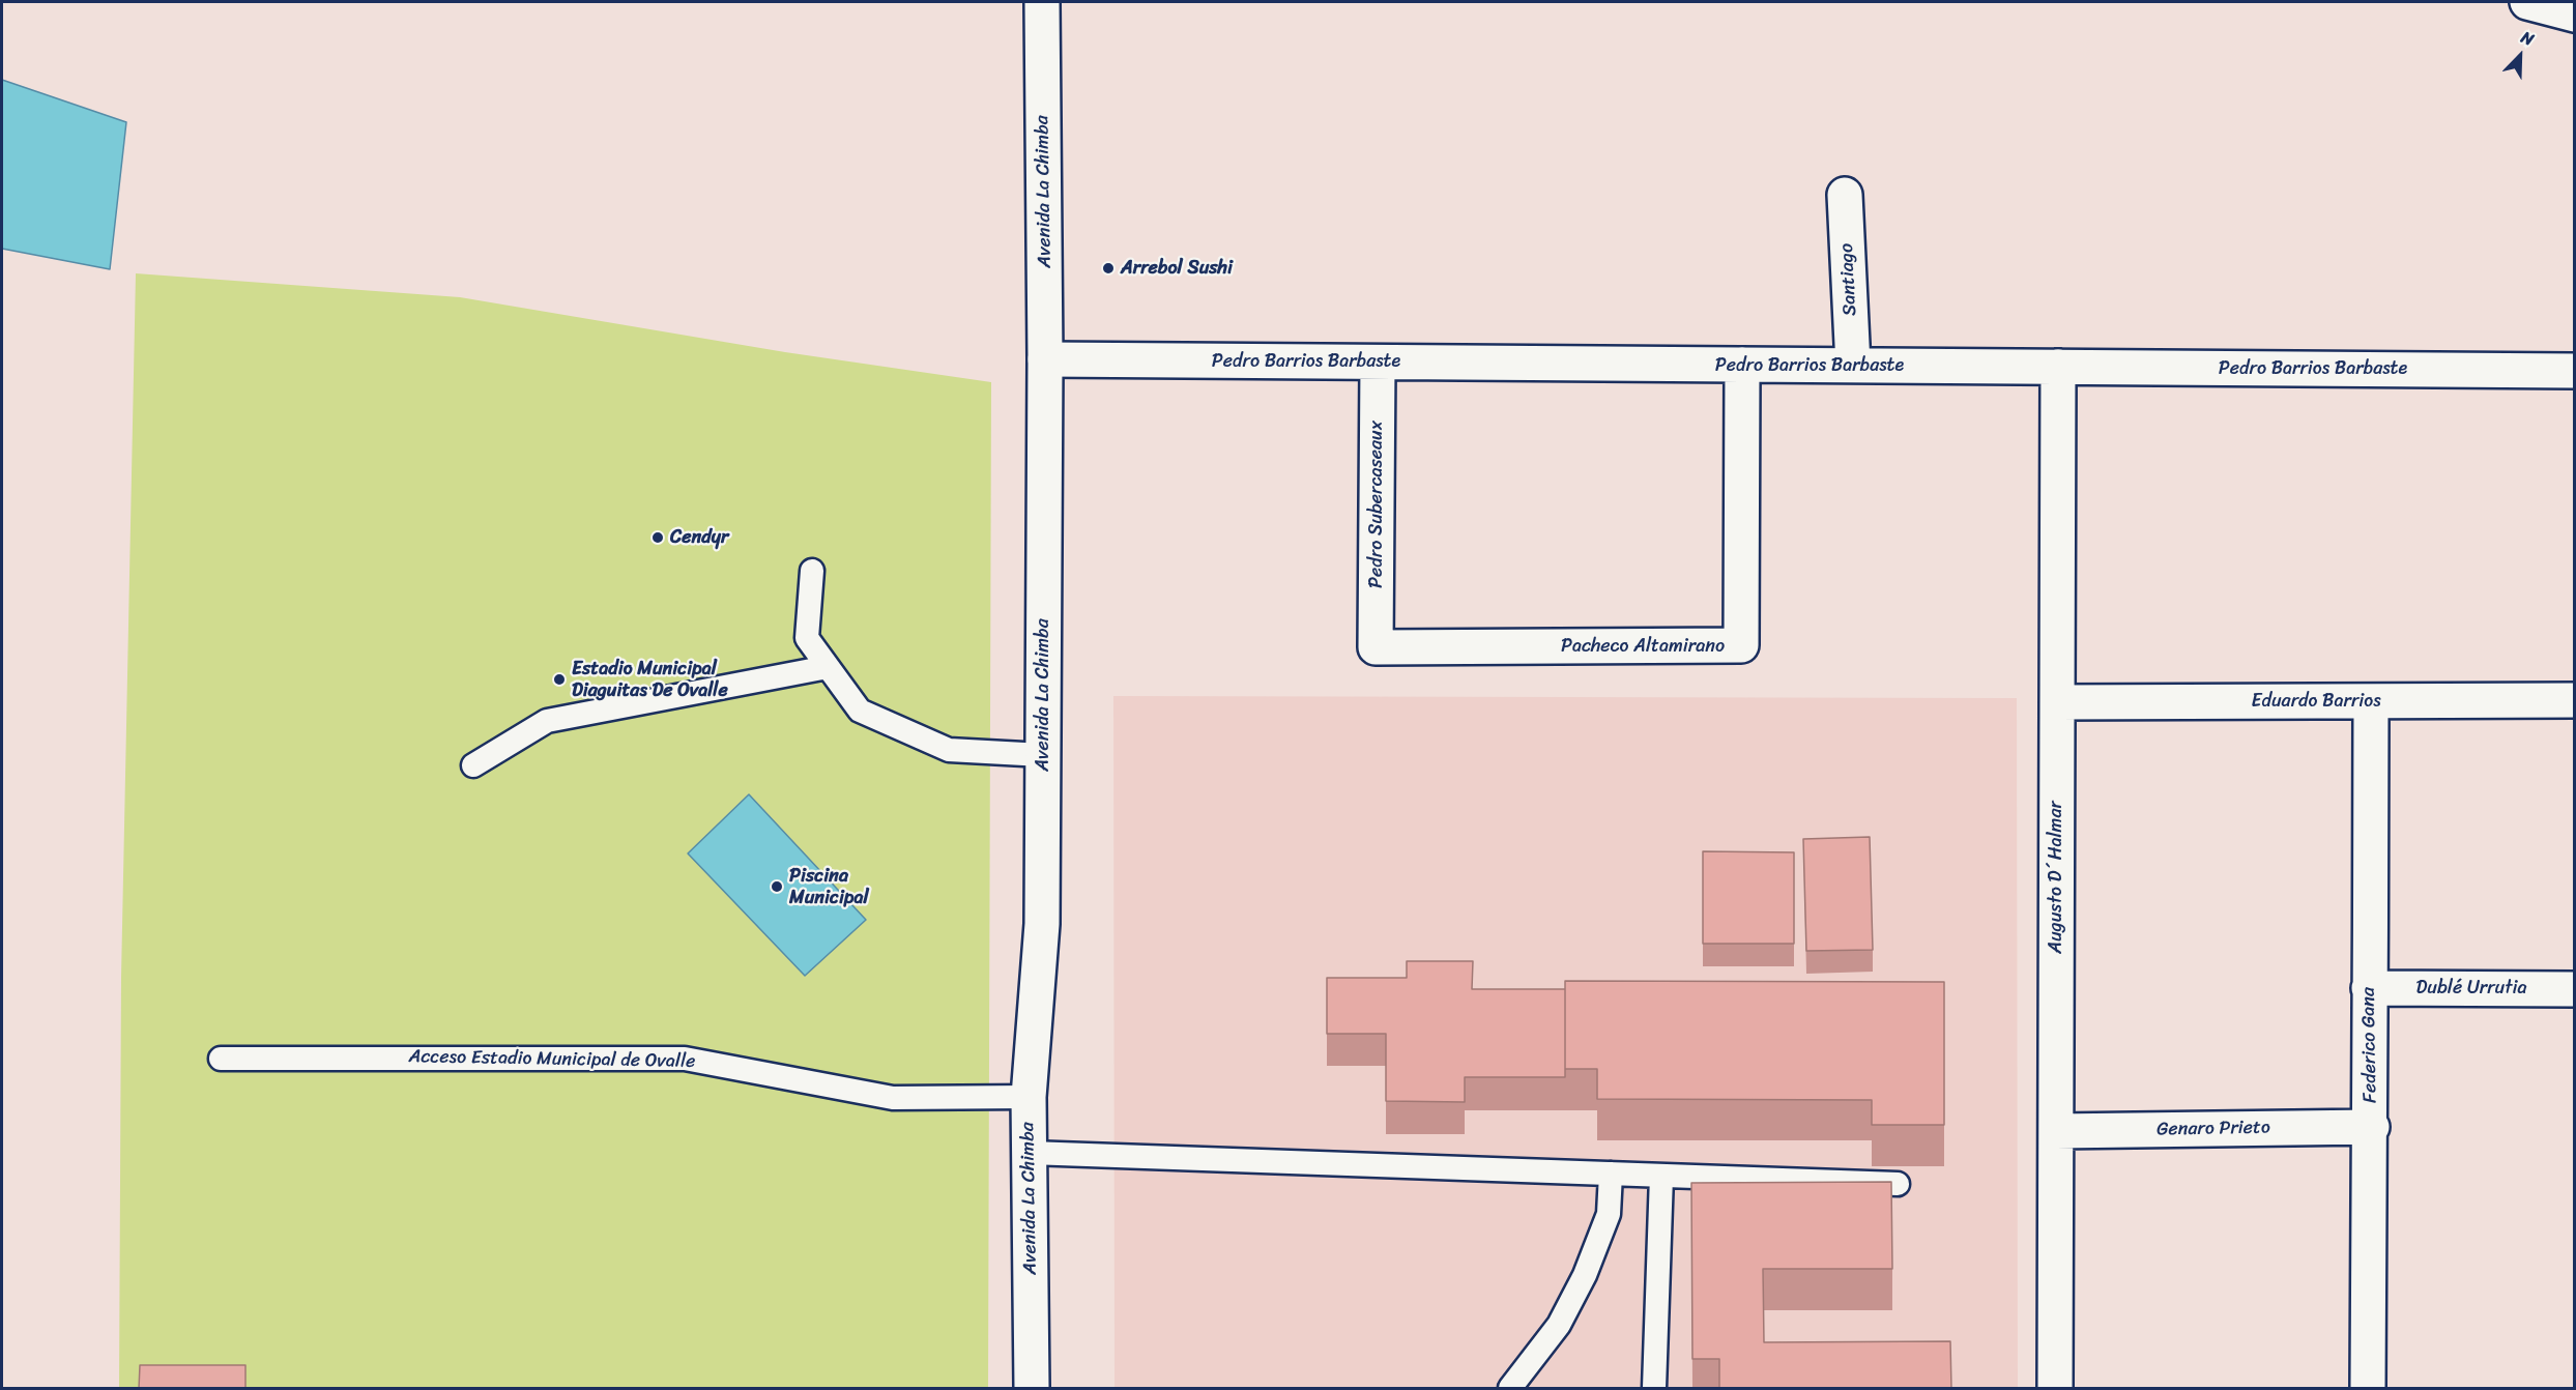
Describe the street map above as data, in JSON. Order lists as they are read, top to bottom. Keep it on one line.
{"streets":{"street":["Avenida La Chimba","Santiago","Pedro Barrios Barbaste","Pedro Subercaseaux","Pacheco Altamirano","Eduardo Barrios","Augusto D´Halmar","Dublé Urrutia","Federico Gana","Genaro Prieto"],"lane":["Acceso Estadio Municipal de Ovalle"]},"crossings":[["Avenida La Chimba","Pedro Barrios Barbaste"],["Avenida La Chimba","Acceso Estadio Municipal de Ovalle"],["Santiago","Pedro Barrios Barbaste"],["Pedro Barrios Barbaste","Pedro Subercaseaux"],["Pedro Barrios Barbaste","Pacheco Altamirano"],["Pedro Barrios Barbaste","Augusto D´Halmar"],["Pedro Subercaseaux","Pacheco Altamirano"],["Eduardo Barrios","Augusto D´Halmar"],["Eduardo Barrios","Federico Gana"],["Augusto D´Halmar","Genaro Prieto"],["Dublé Urrutia","Federico Gana"],["Federico Gana","Genaro Prieto"]],"places":["Arrebol Sushi","Cendyr","Estadio Municipal Diaguitas De Ovalle","Piscina Municipal"],"north":"top right"}
